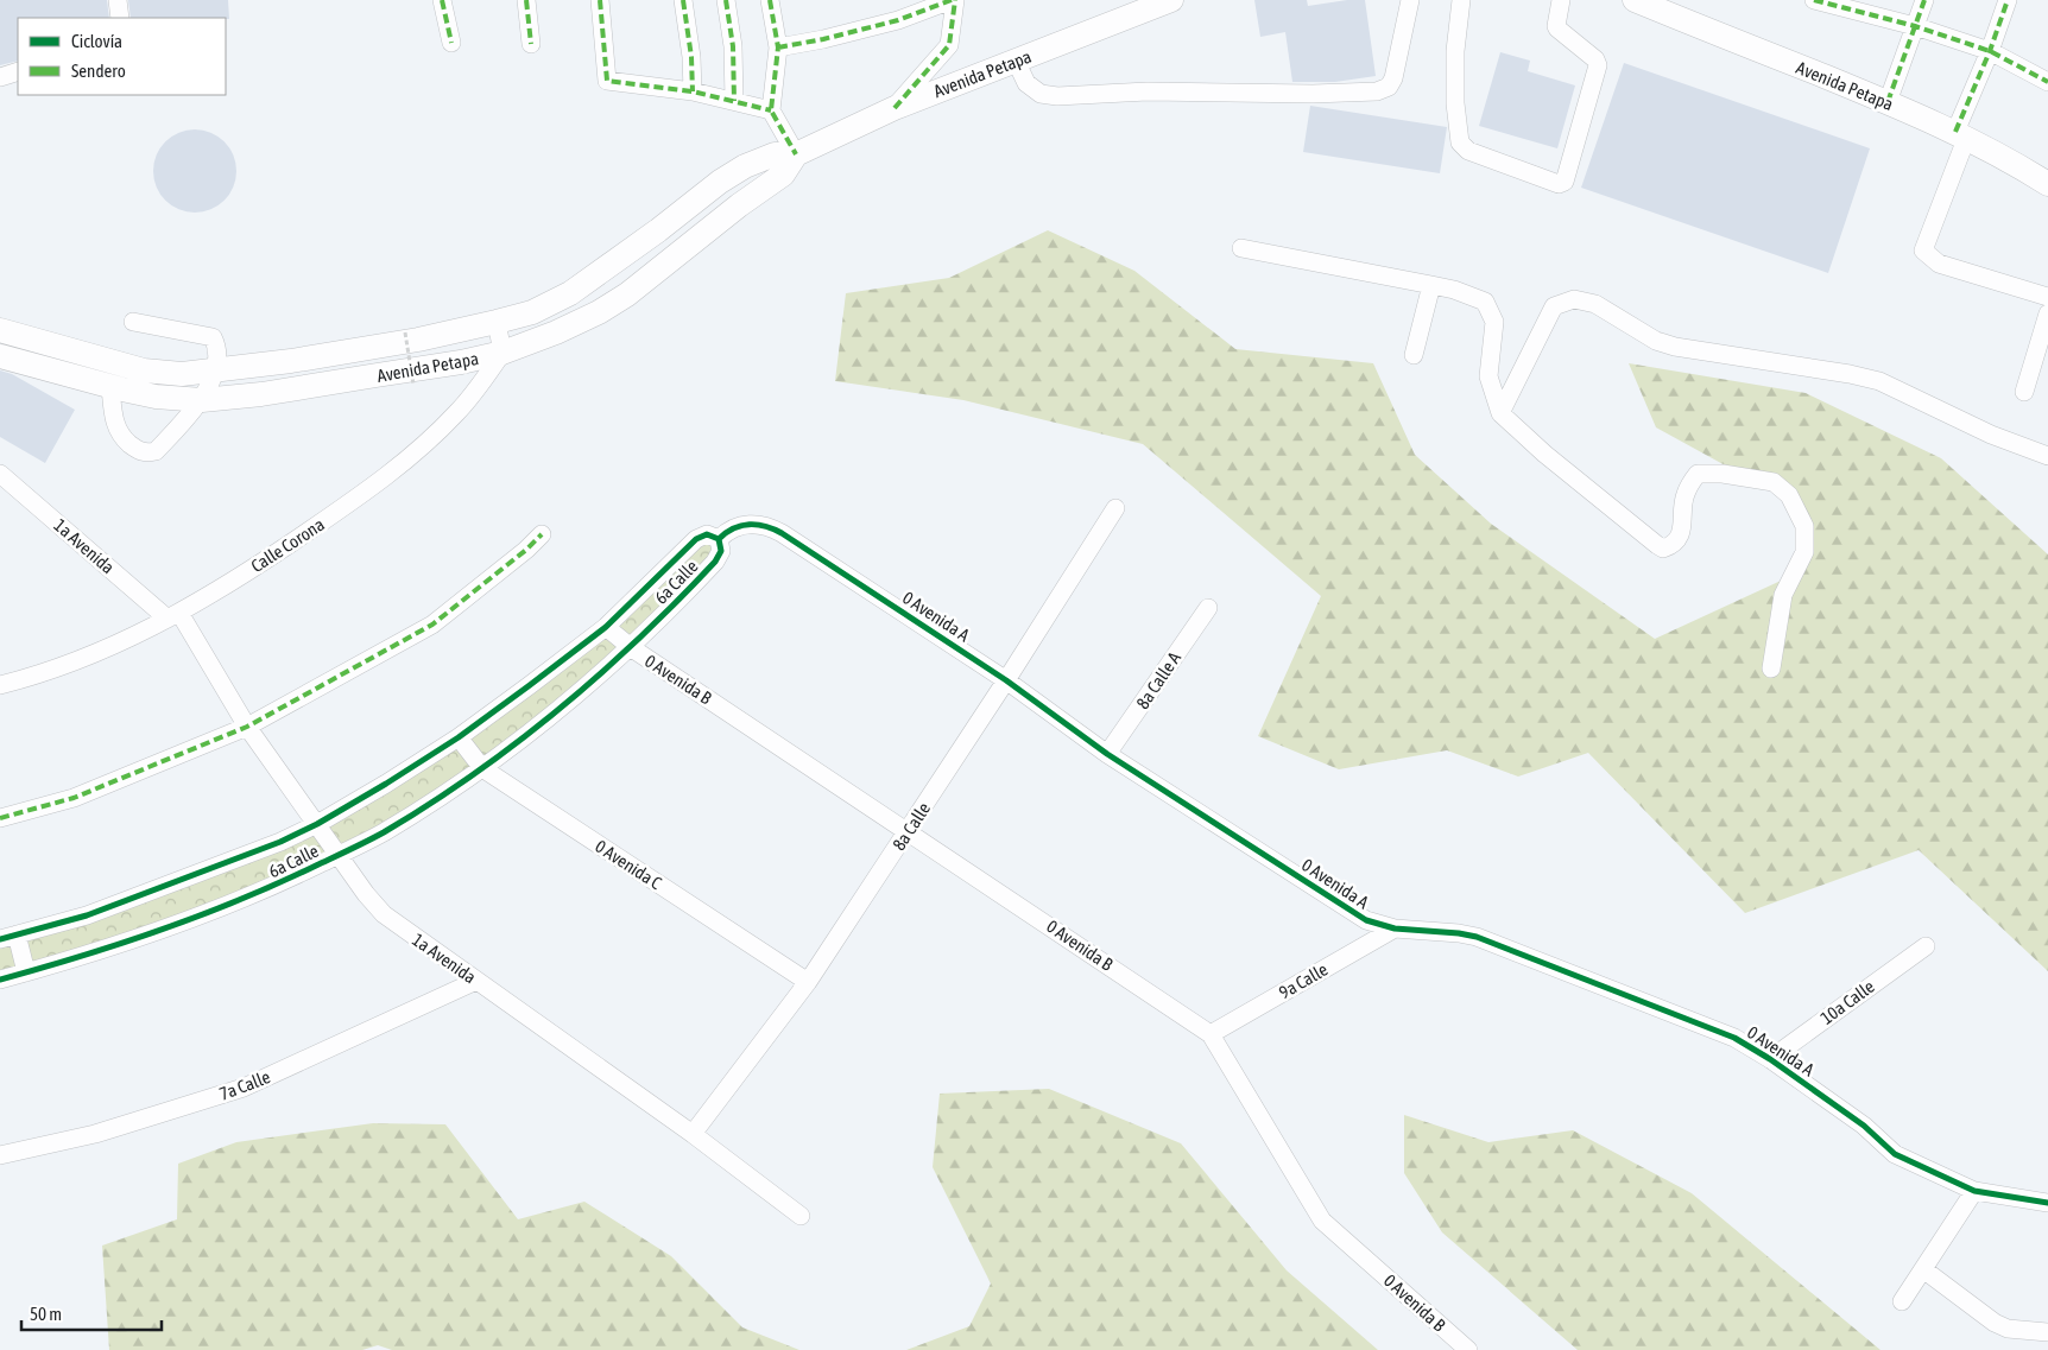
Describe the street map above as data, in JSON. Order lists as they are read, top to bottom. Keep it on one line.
{"streets":{"main road":["Avenida Petapa"],"street":["Calle Corona","1a Avenida","6a Calle","0 Avenida A","0 Avenida B","8a Calle A","8a Calle","0 Avenida C","9a Calle","10a Calle","7a Calle"]},"crossings":[["Avenida Petapa","Calle Corona"],["Calle Corona","1a Avenida"],["1a Avenida","6a Calle"],["1a Avenida","8a Calle"],["1a Avenida","7a Calle"],["6a Calle","0 Avenida A"],["6a Calle","0 Avenida B"],["6a Calle","0 Avenida C"],["0 Avenida A","8a Calle A"],["0 Avenida A","8a Calle"],["0 Avenida A","9a Calle"],["0 Avenida A","10a Calle"],["0 Avenida B","8a Calle"],["0 Avenida B","9a Calle"],["8a Calle","0 Avenida C"]],"legend":["Ciclovía","Sendero"],"scale_bar":"50 m"}
